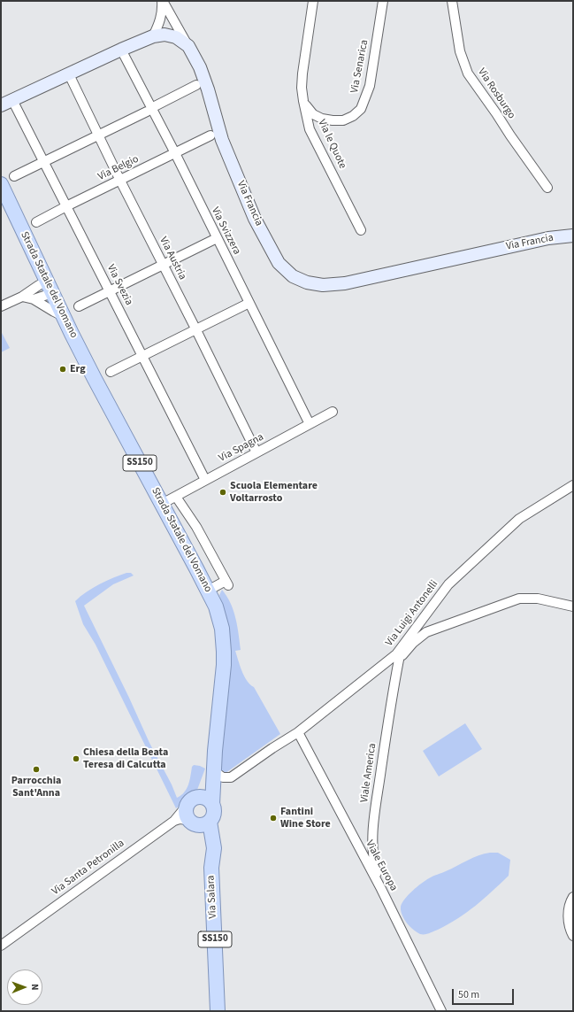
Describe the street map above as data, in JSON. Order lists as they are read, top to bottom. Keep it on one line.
{"streets":{"main road":["Via Francia","Strada Statale del Vomano","SS150","Via Salara"],"street":["Via Senarica","Via Rosburgo","Via le Quote","Via Belgio","Via Svizzera","Via Austria","Via Svezia","Via Spagna","Via Luigi Antonelli","Viale America","Viale Europa","Via Santa Petronilla"]},"crossings":[["Via Senarica","Via le Quote"],["Via Belgio","Via Svizzera"],["Via Belgio","Via Austria"],["Via Belgio","Via Svezia"],["Via Svizzera","Via Spagna"],["Via Austria","Via Spagna"],["Strada Statale del Vomano","Via Spagna"],["Strada Statale del Vomano","Via Luigi Antonelli"],["Strada Statale del Vomano","Via Santa Petronilla"],["Strada Statale del Vomano","Via Salara"],["Via Svezia","Via Spagna"],["Via Luigi Antonelli","Viale America"],["Via Luigi Antonelli","Viale Europa"],["Viale America","Viale Europa"],["Via Santa Petronilla","Via Salara"]],"places":["Erg","Scuola Elementare Voltarrosto","Chiesa della Beata Teresa di Calcutta","Parrocchia Sant'Anna","Fantini Wine Store"],"scale_bar":"50 m","north":"right"}
